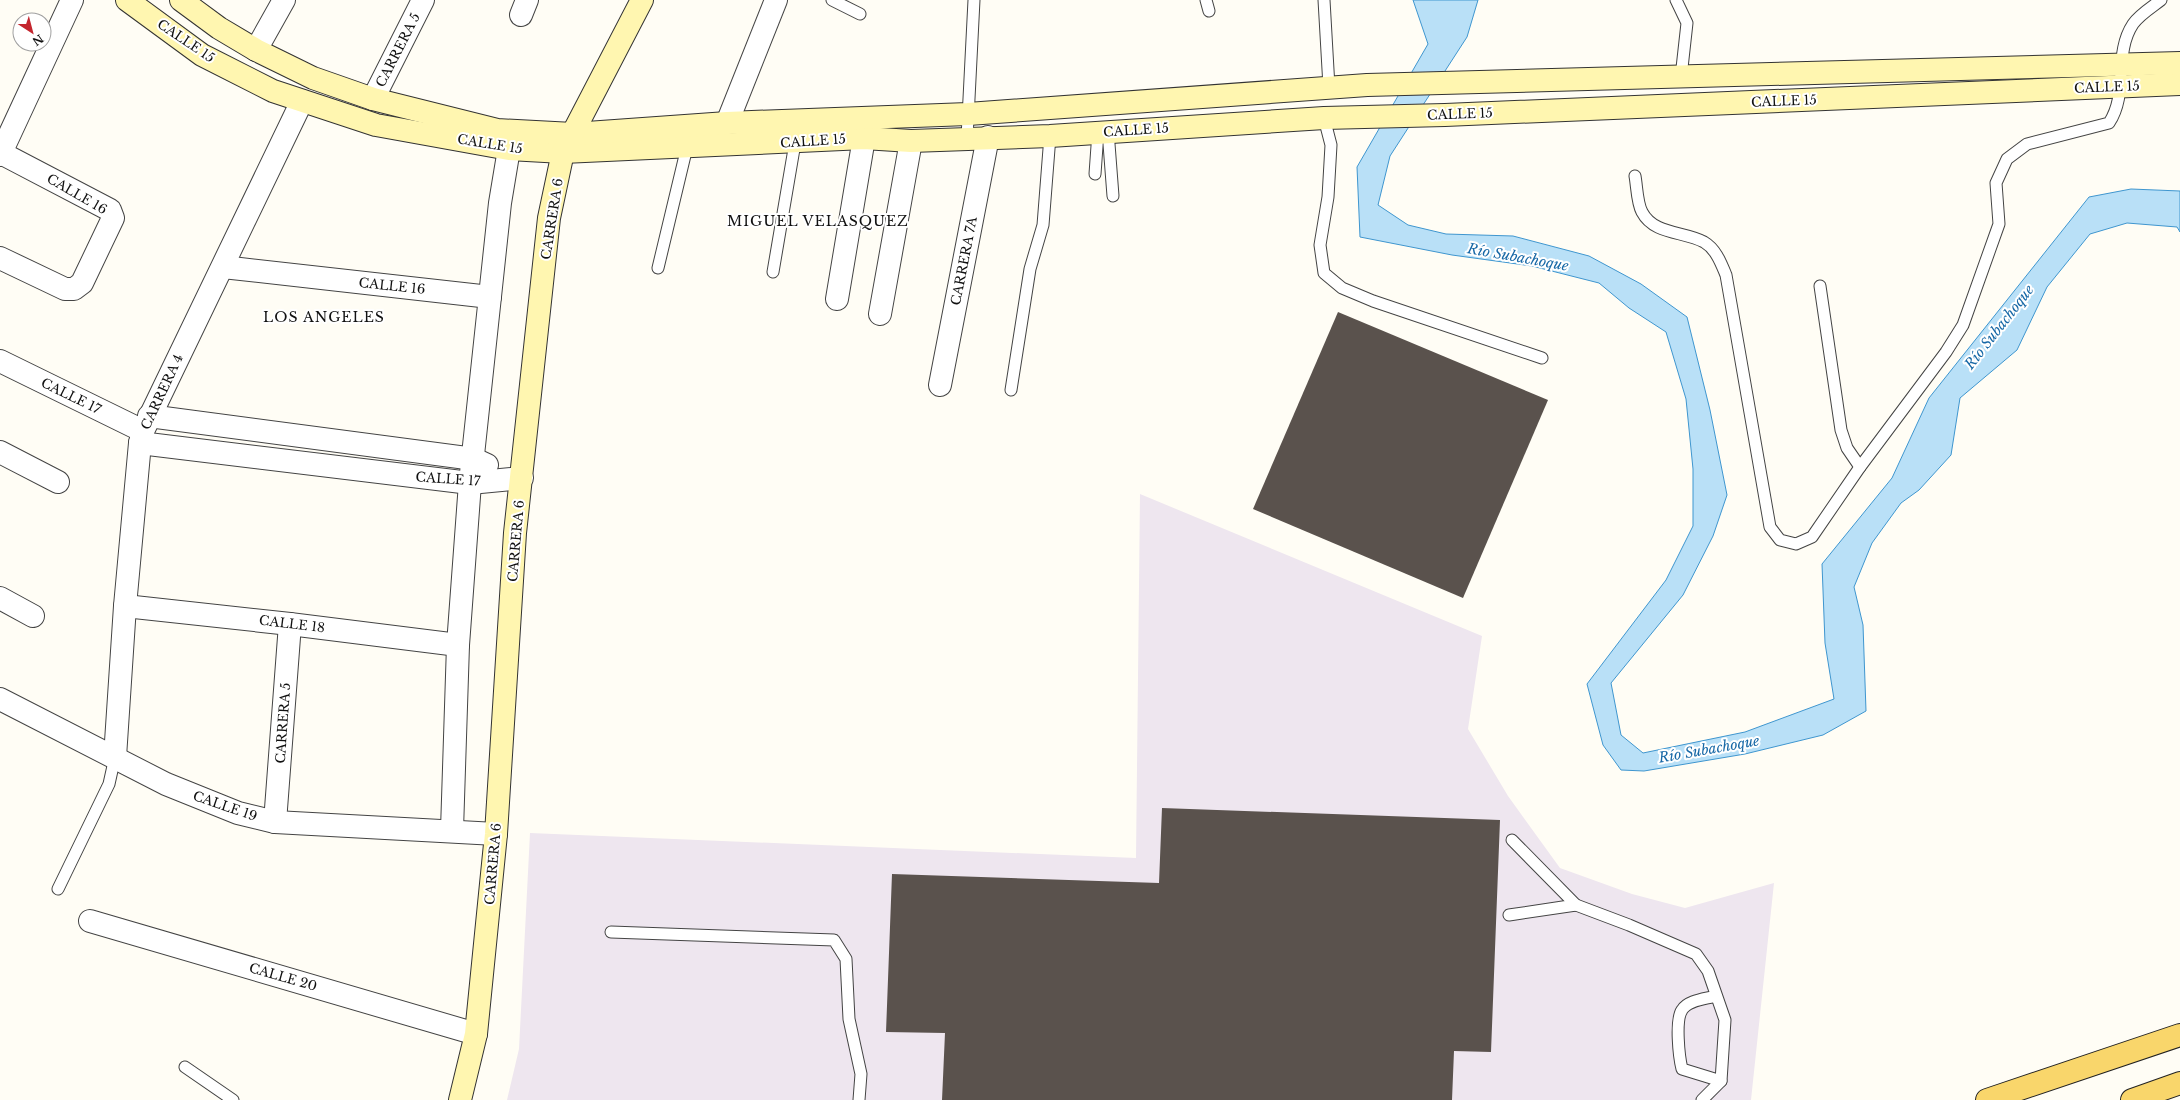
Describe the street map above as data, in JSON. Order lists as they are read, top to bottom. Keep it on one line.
{"streets":{"street":["CALLE 15","CARRERA 5","CALLE 16","CARRERA 6","CARRERA 7A","CARRERA 4","CALLE 17","CALLE 18","CALLE 19","CALLE 20"]},"crossings":[["CALLE 15","CARRERA 5"],["CALLE 15","CARRERA 6"],["CALLE 15","CARRERA 7A"],["CALLE 15","CARRERA 4"],["CARRERA 5","CALLE 18"],["CARRERA 5","CALLE 19"],["CALLE 16","CARRERA 4"],["CARRERA 6","CALLE 17"],["CARRERA 6","CALLE 19"],["CARRERA 6","CALLE 20"],["CARRERA 4","CALLE 17"],["CARRERA 4","CALLE 18"],["CARRERA 4","CALLE 19"]],"districts":["MIGUEL VELASQUEZ","LOS ANGELES"],"water":["Río Subachoque"],"north":"bottom right"}
